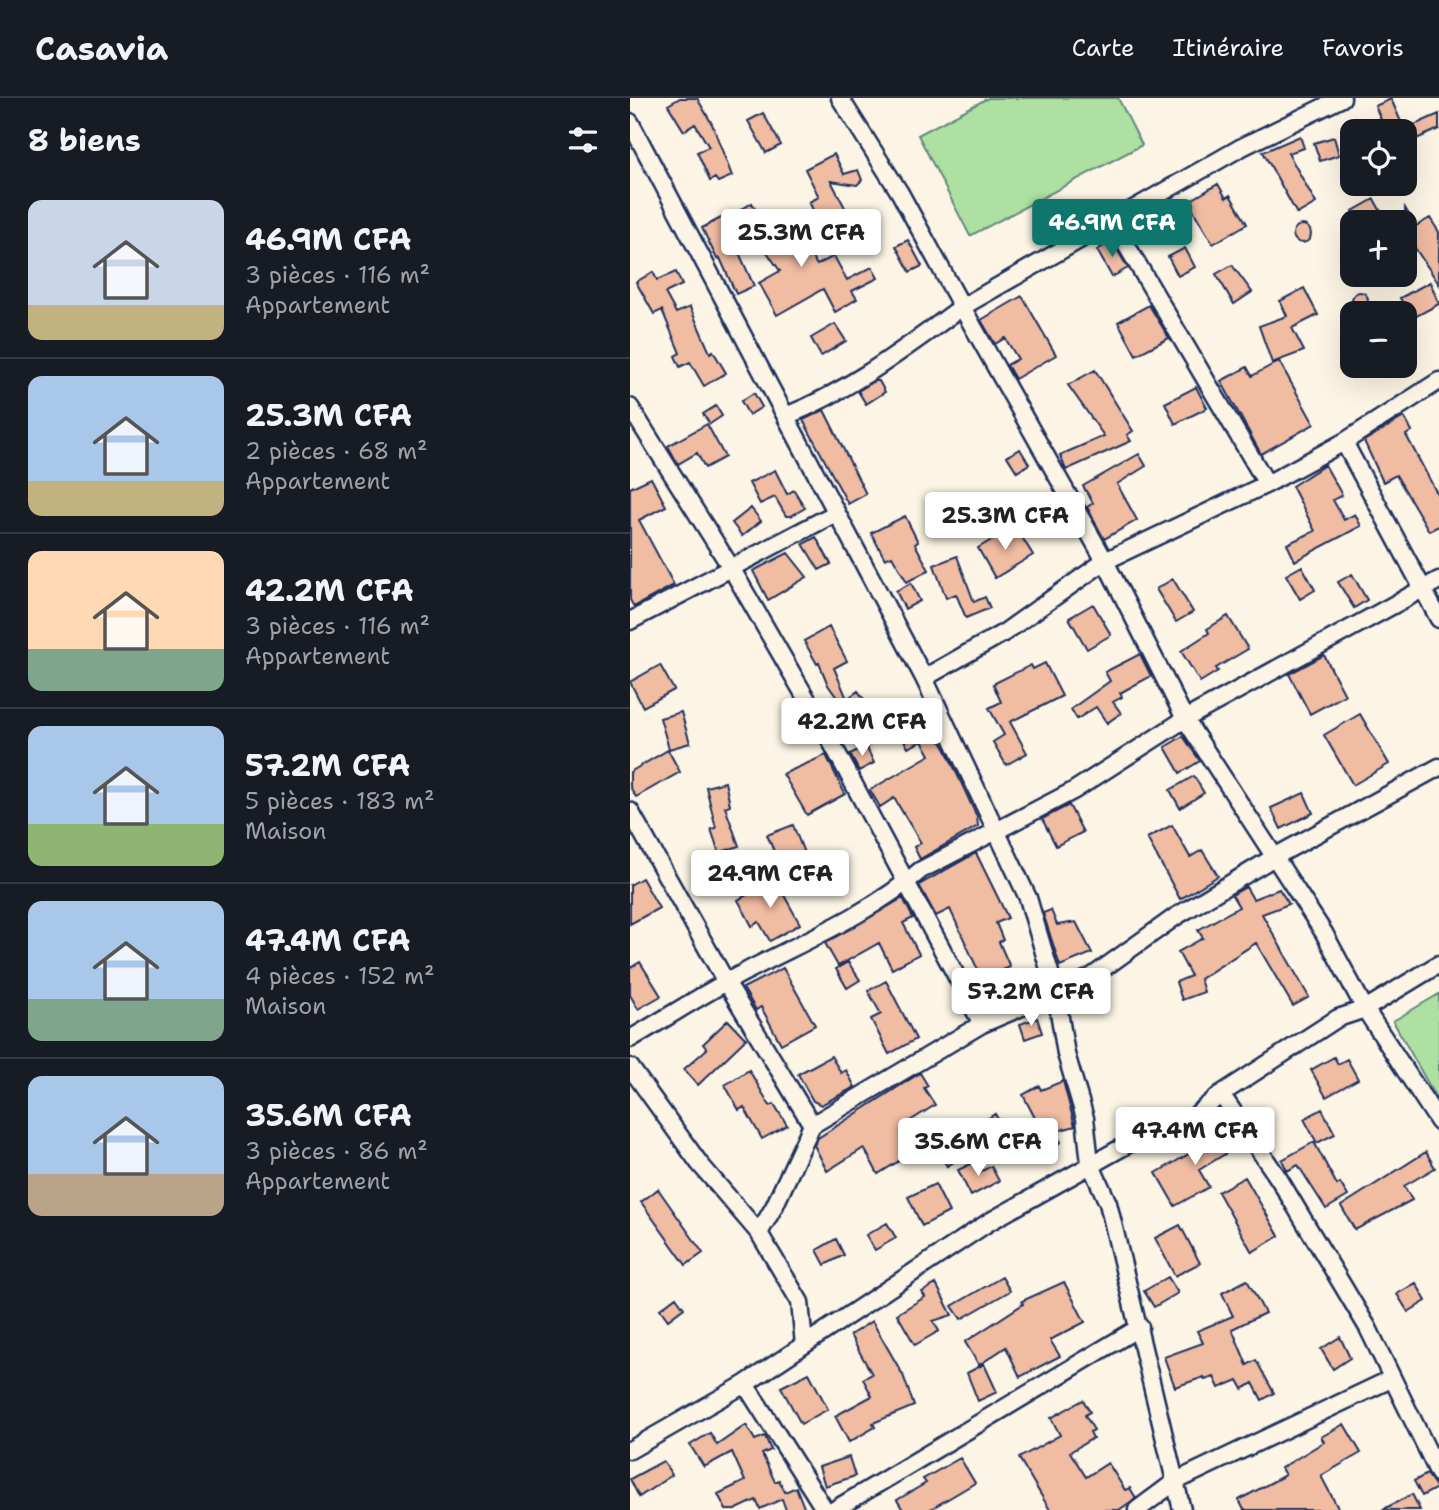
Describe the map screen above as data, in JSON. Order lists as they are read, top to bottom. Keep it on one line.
{"page":{"header":"Casavia","nav":["Carte","Itinéraire","Favoris"],"heading":"8 biens","map_buttons":["+","−"],"list":[{"name":"46.9M CFA","note":"3 pièces · 116 m² · Appartement"},{"name":"25.3M CFA","note":"2 pièces · 68 m² · Appartement"},{"name":"42.2M CFA","note":"3 pièces · 116 m² · Appartement"},{"name":"57.2M CFA","note":"5 pièces · 183 m² · Maison"},{"name":"47.4M CFA","note":"4 pièces · 152 m² · Maison"},{"name":"35.6M CFA","note":"3 pièces · 86 m² · Appartement"}],"price":["46.9M CFA","25.3M CFA","25.3M CFA","42.2M CFA","24.9M CFA","57.2M CFA","47.4M CFA","35.6M CFA"]}}
